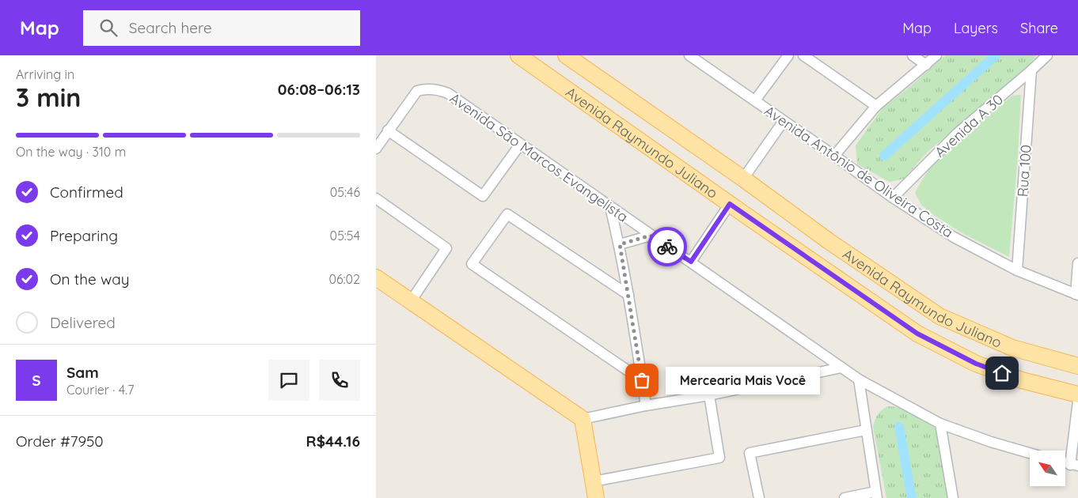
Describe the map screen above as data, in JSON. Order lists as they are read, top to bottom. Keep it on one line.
{"streets":{"main road":["Avenida Raymundo Juliano"],"street":["Avenida A 30","Avenida São Marcos Evangelista","Rua 100","Avenida Antônio de Oliveira Costa"]},"crossings":[["Avenida A 30","Rua 100"],["Avenida A 30","Avenida Antônio de Oliveira Costa"],["Rua 100","Avenida Antônio de Oliveira Costa"]],"places":["Mercearia Mais Você"],"north":"top left","page":{"header":"Map","search":"Search here","nav":["Map","Layers","Share"],"heading":["3 min","Arriving in","06:08–06:13"],"panel":["Sam","Courier · 4.7","Order #7950","R$44.16"],"bar":"On the way · 310 m","list":[["Confirmed","05:46"],["Preparing","05:54"],["On the way","06:02"],"Delivered"],"round":"S","bubble":"Mercearia Mais Você"}}
